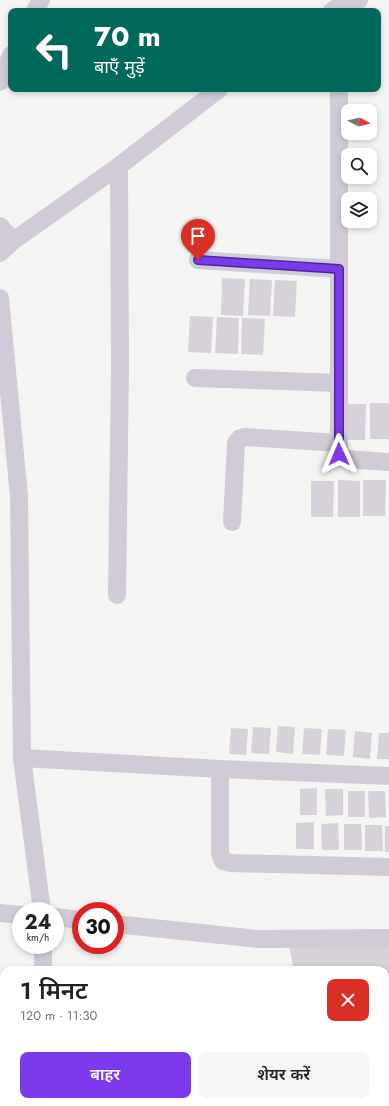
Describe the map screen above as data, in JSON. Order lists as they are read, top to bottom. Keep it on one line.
{"north":"right","page":{"turn":["70 m","बाएँ मुड़ें"],"speed":"24 km/h","limit":"30","heading":["1 मिनट","120 m · 11:30"],"buttons":["बाहर","शेयर करें"]}}
